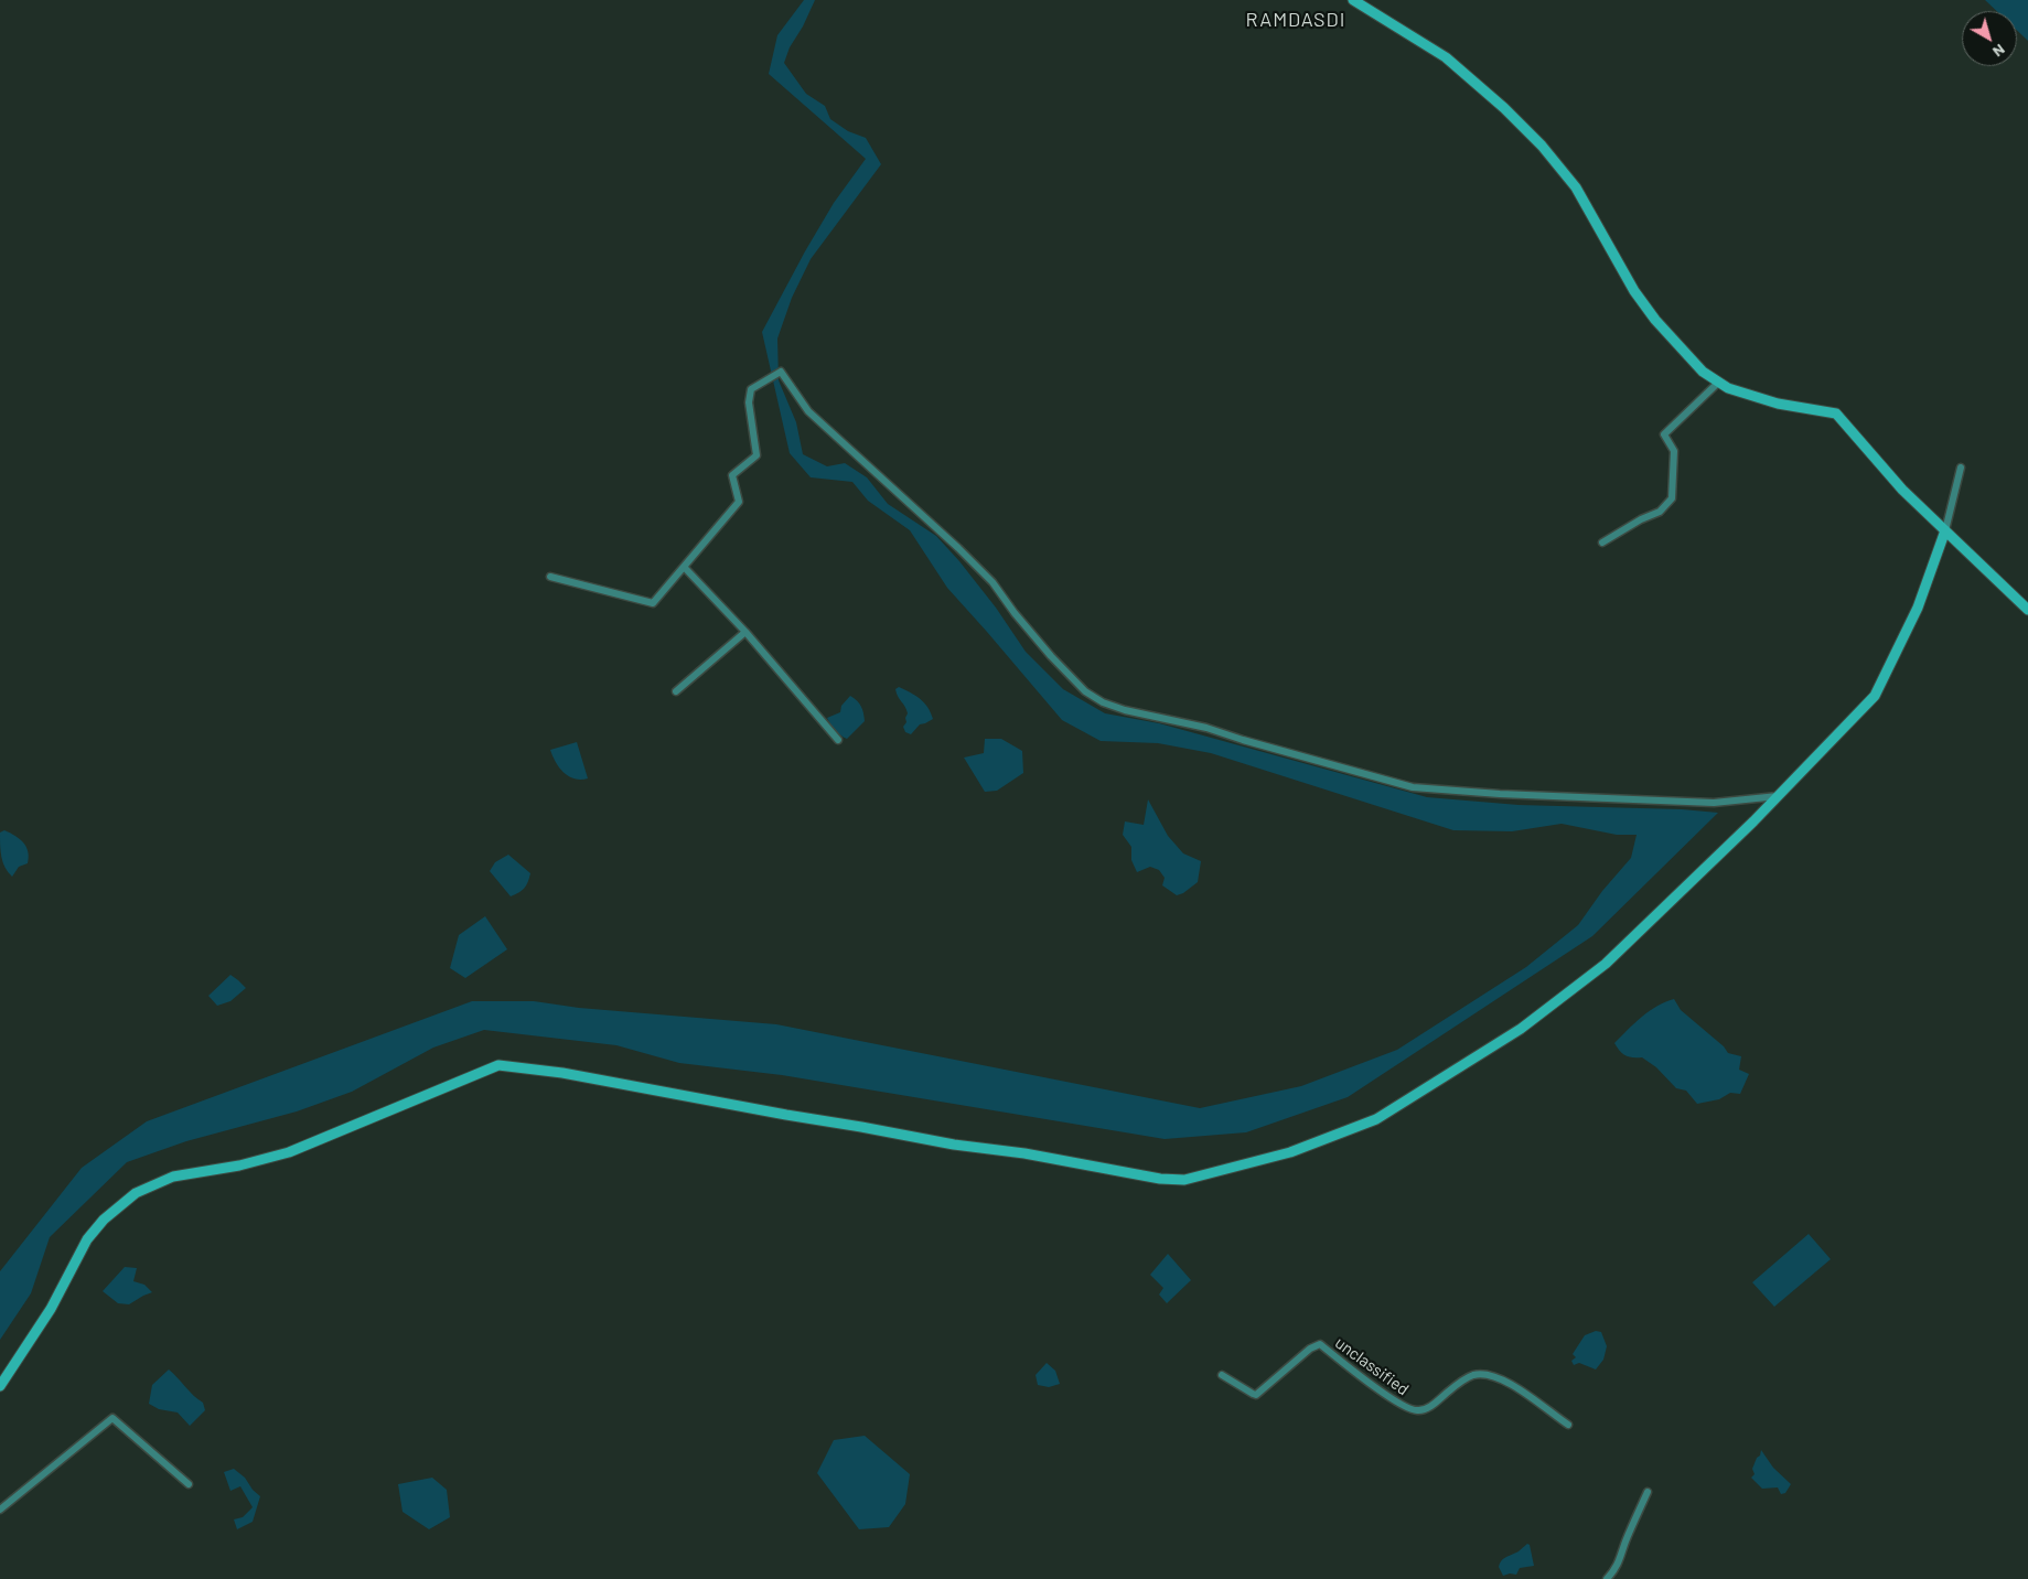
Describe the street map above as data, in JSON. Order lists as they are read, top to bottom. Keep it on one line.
{"streets":{"street":["unclassified"]},"districts":["RAMDASDI"],"north":"bottom right"}
